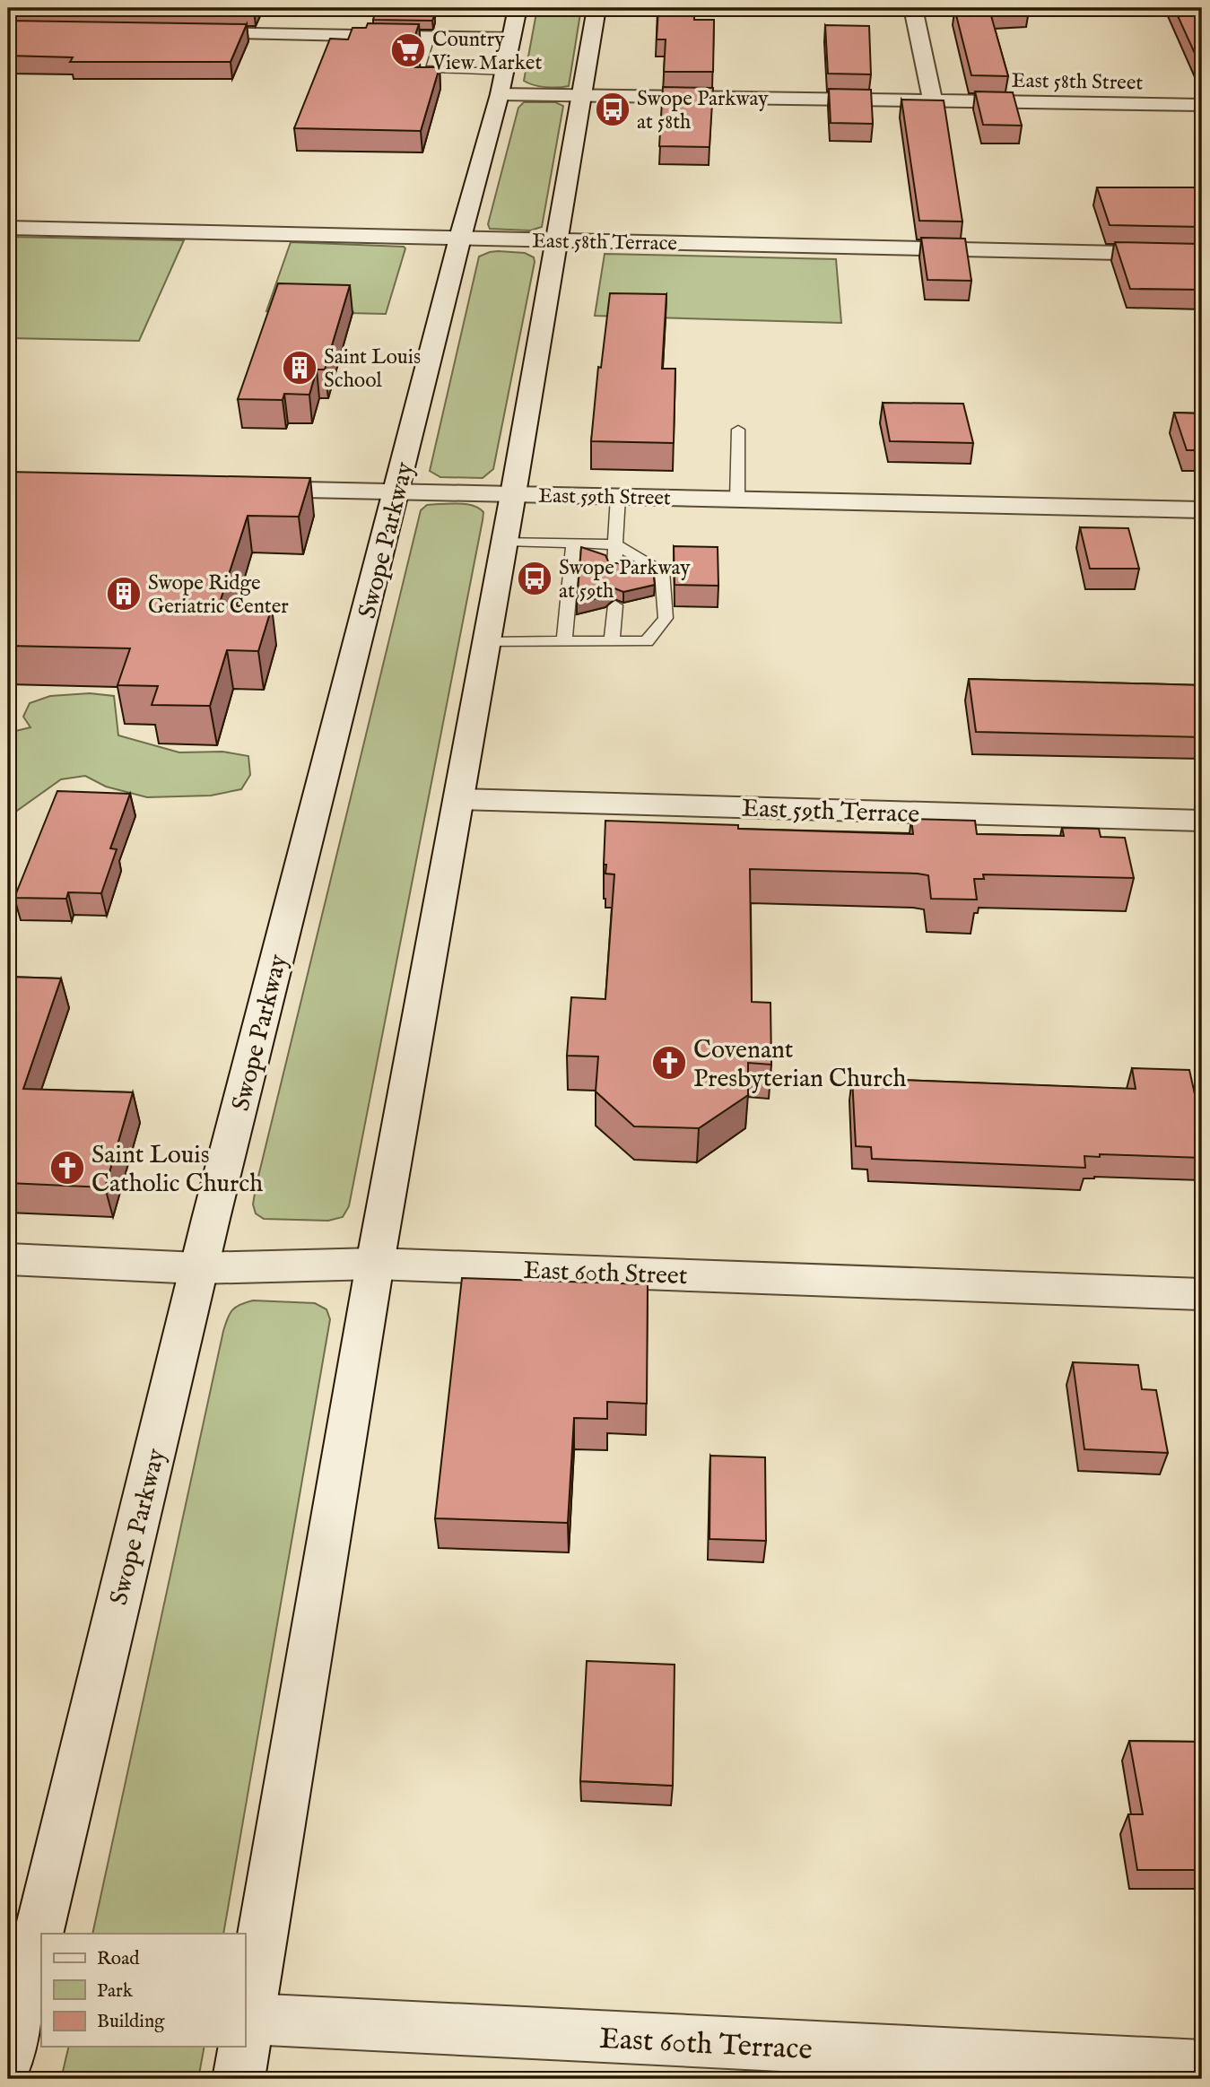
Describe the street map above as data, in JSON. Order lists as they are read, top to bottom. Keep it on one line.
{"streets":{"street":["East 58th Street","East 58th Terrace","East 59th Street","Swope Parkway","East 59th Terrace","East 60th Street","East 60th Terrace"]},"crossings":[["East 58th Street","Swope Parkway"],["East 58th Terrace","Swope Parkway"],["East 59th Street","Swope Parkway"],["Swope Parkway","East 60th Street"]],"places":{"supermarket":["Country View Market"],"bus stop":["Swope Parkway at 58th","Swope Parkway at 59th"],"building":["Saint Louis School","Swope Ridge Geriatric Center"],"church":["Covenant Presbyterian Church","Saint Louis Catholic Church"]},"legend":["Road","Park","Building"]}
